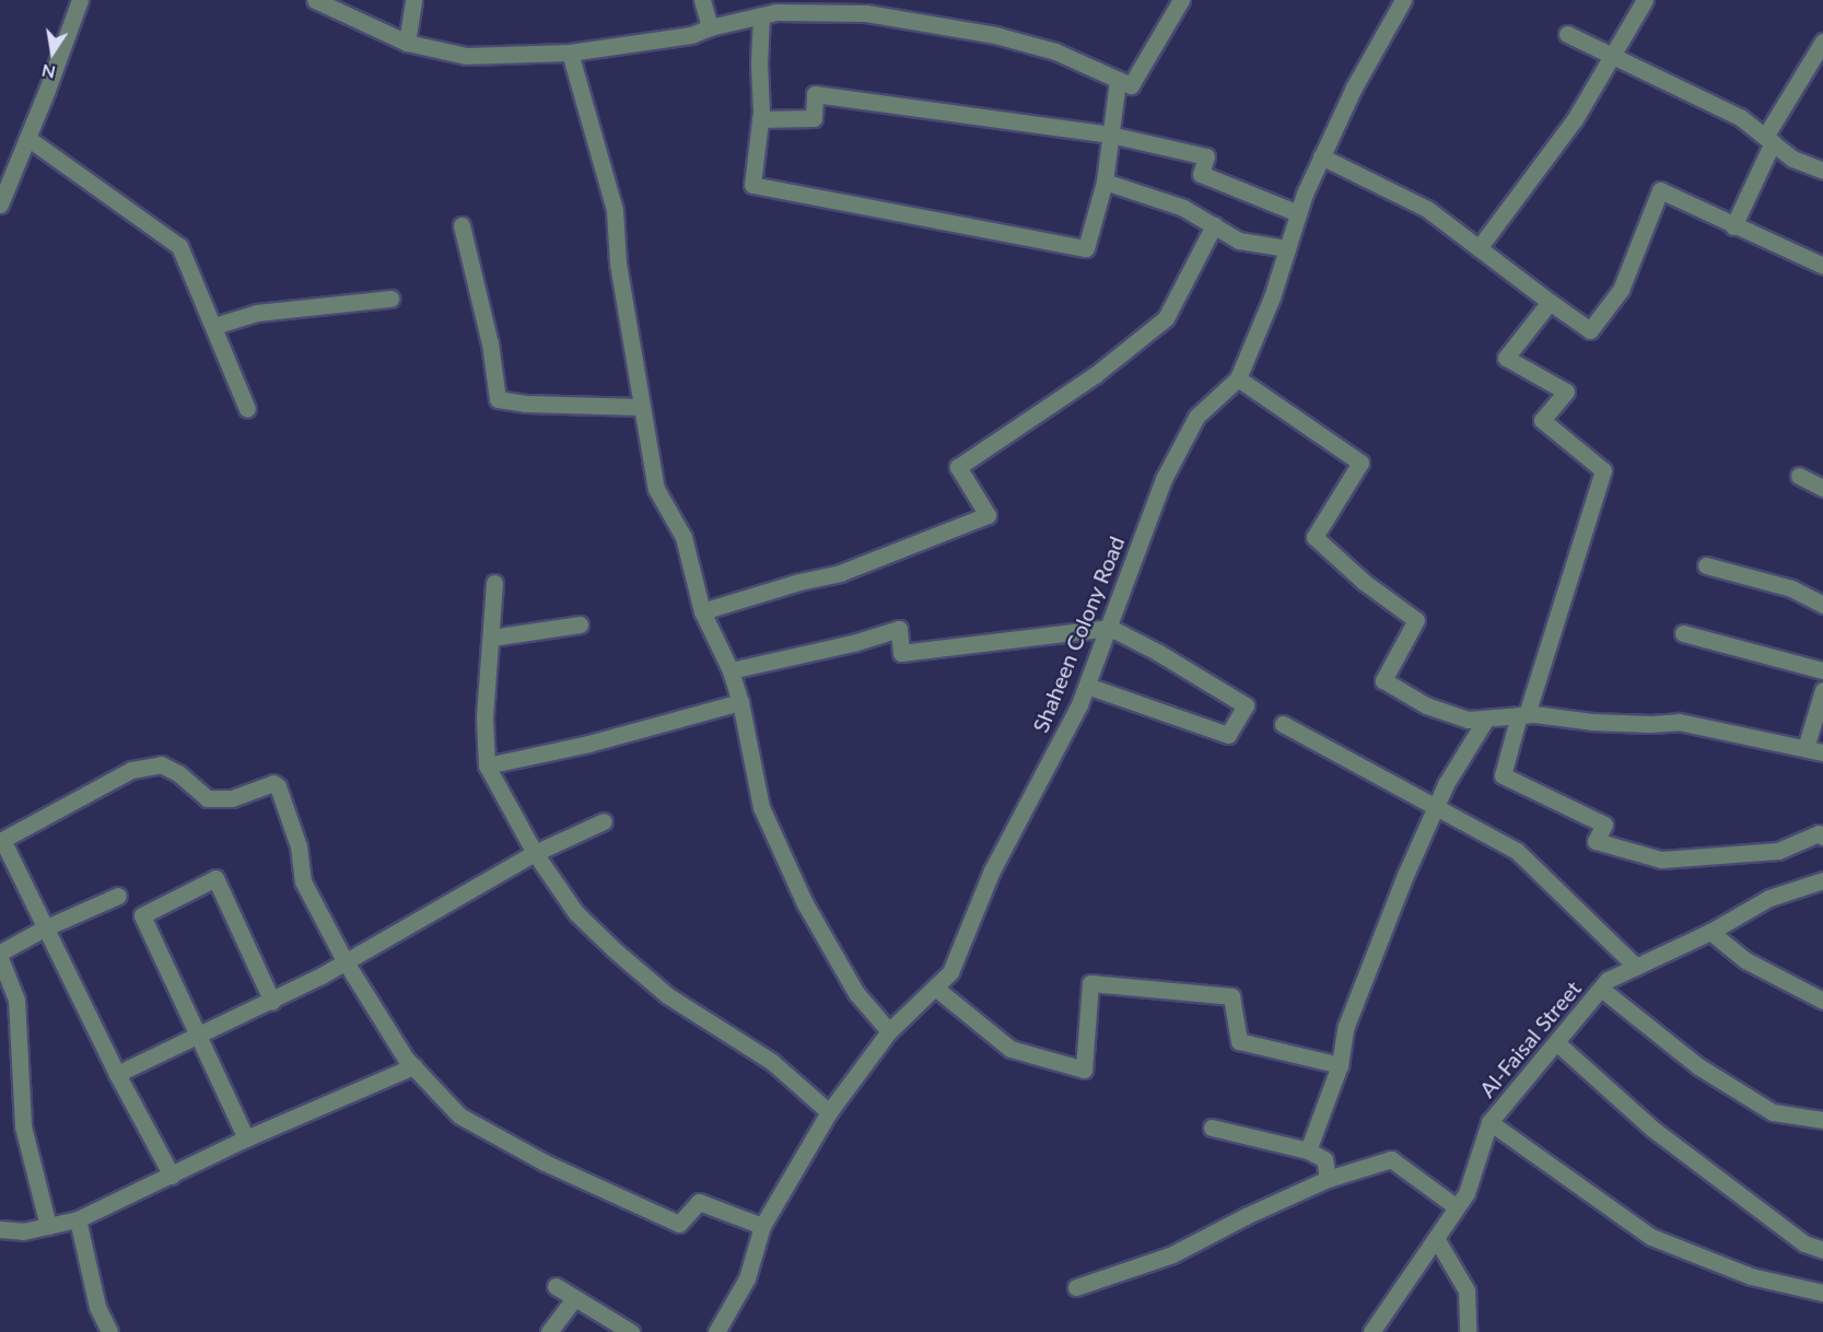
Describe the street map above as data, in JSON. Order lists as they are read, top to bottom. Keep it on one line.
{"streets":{"street":["Shaheen Colony Road","Al-Faisal Street"]},"north":"bottom"}
